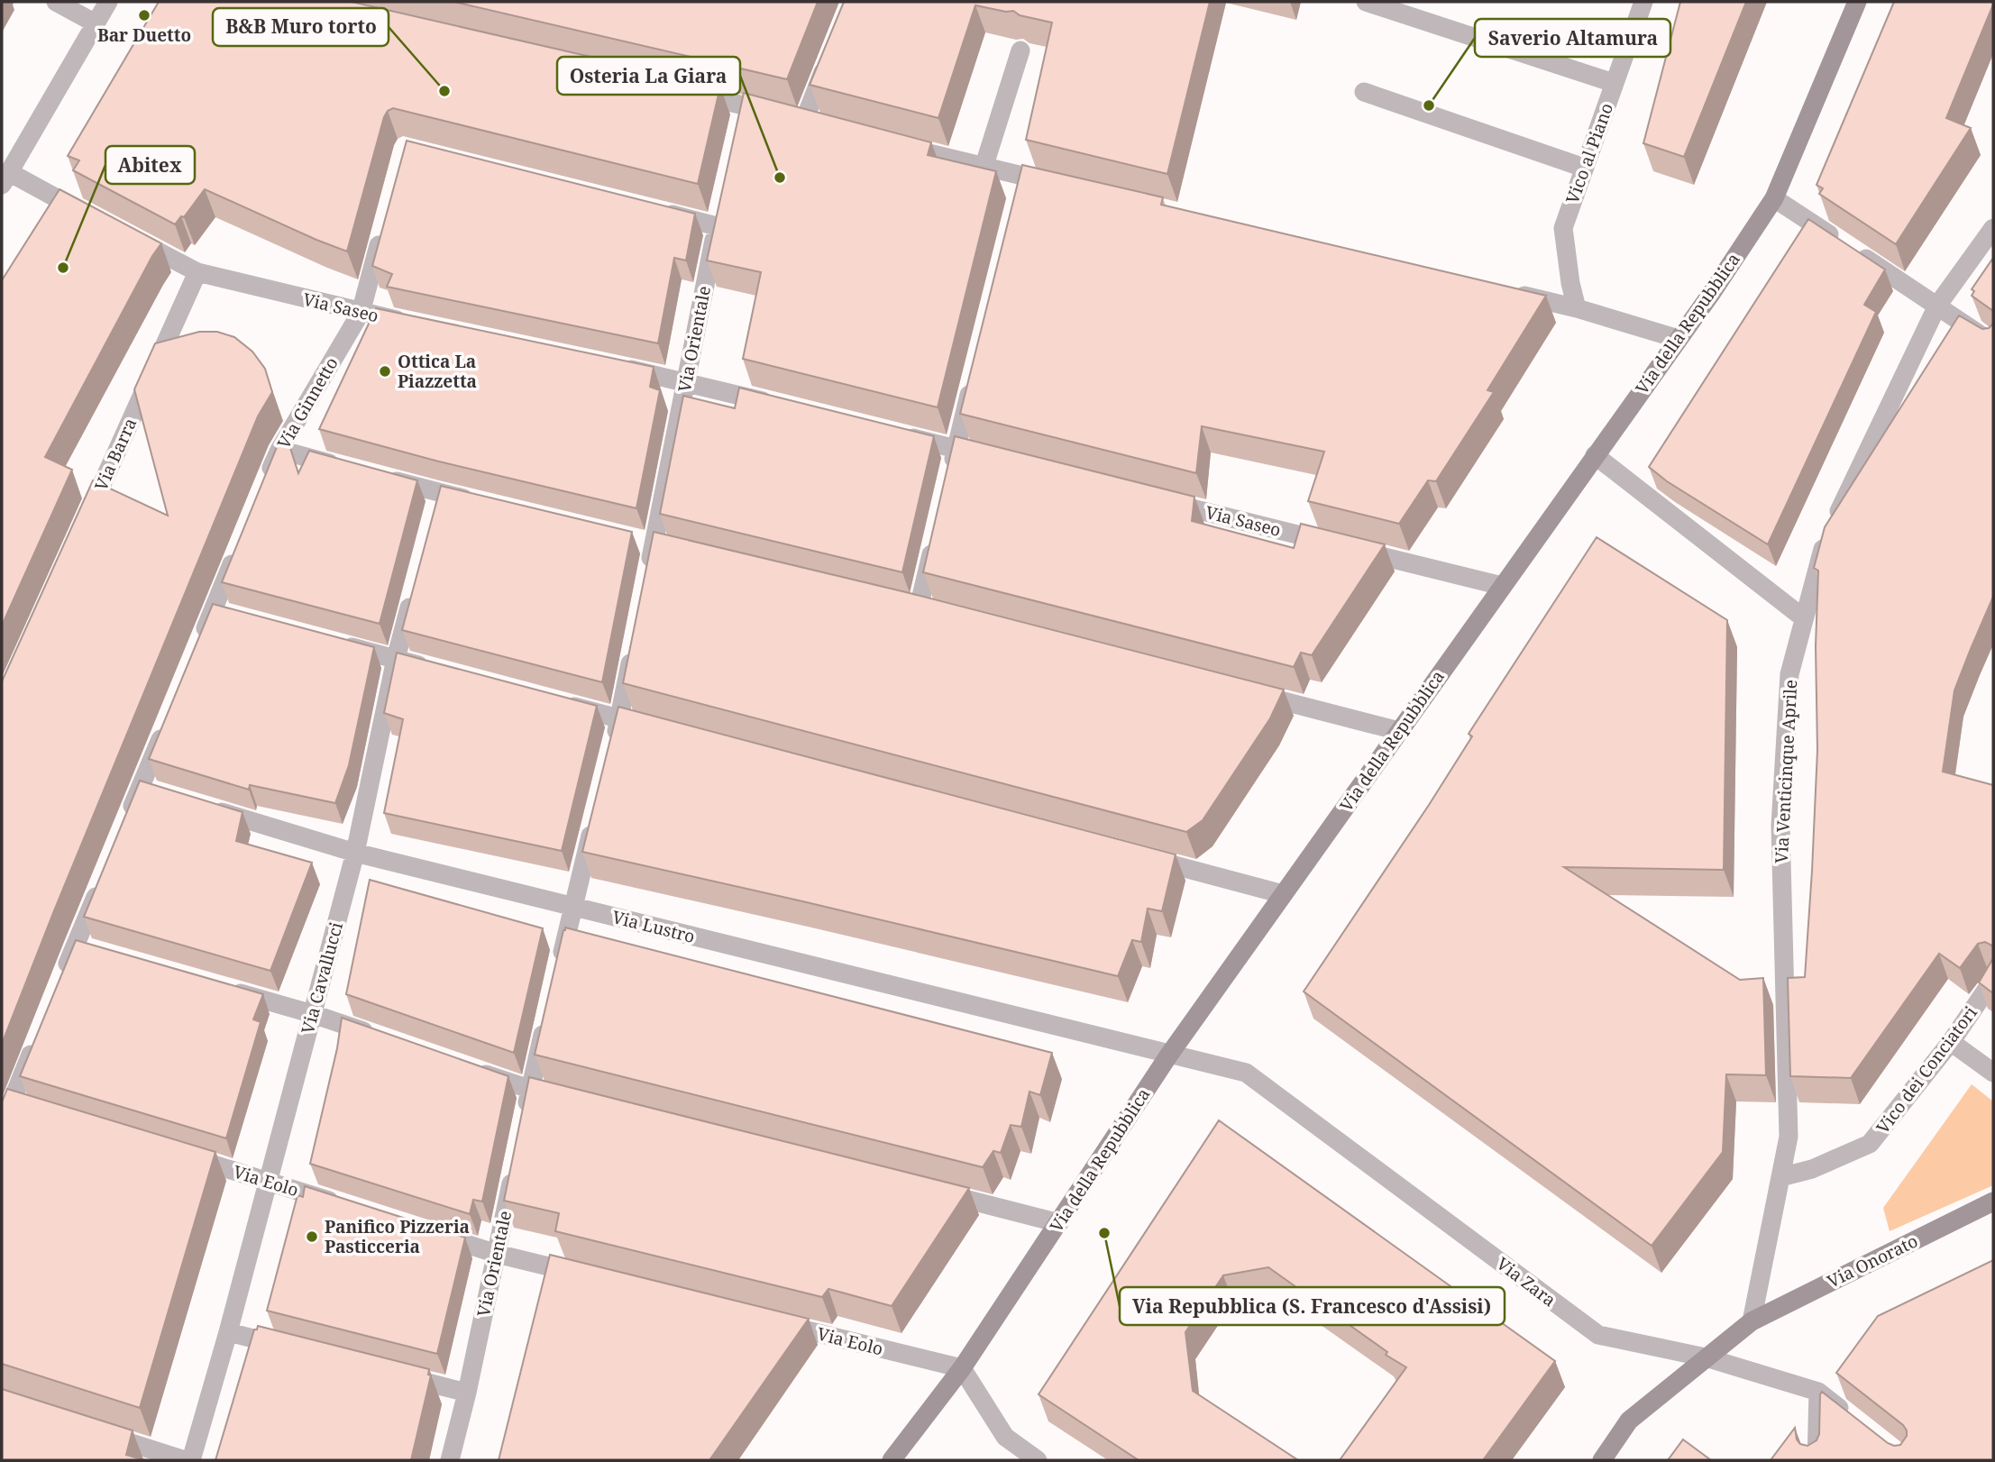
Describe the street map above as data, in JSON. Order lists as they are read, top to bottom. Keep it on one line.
{"streets":{"street":["Vico al Piano","Via Saseo","Via della Repubblica","Via Orientale","Via Ginnetto","Via Barra","Via Venticinque Aprile","Via Lustro","Via Cavallucci","Vico dei Conciatori","Via Eolo","Via Onorato","Via Zara"]},"crossings":[["Via Saseo","Via della Repubblica"],["Via Saseo","Via Ginnetto"],["Via Saseo","Via Barra"],["Via della Repubblica","Via Lustro"],["Via della Repubblica","Via Eolo"],["Via della Repubblica","Via Zara"],["Via Venticinque Aprile","Vico dei Conciatori"],["Via Venticinque Aprile","Via Onorato"],["Via Lustro","Via Cavallucci"],["Via Lustro","Via Zara"],["Via Cavallucci","Via Eolo"],["Via Onorato","Via Zara"]],"places":["Bar Duetto","B&B Muro torto","Saverio Altamura","Osteria La Giara","Abitex","Ottica La Piazzetta","Via Repubblica (S. Francesco d'Assisi)","Panifico Pizzeria Pasticceria"]}
